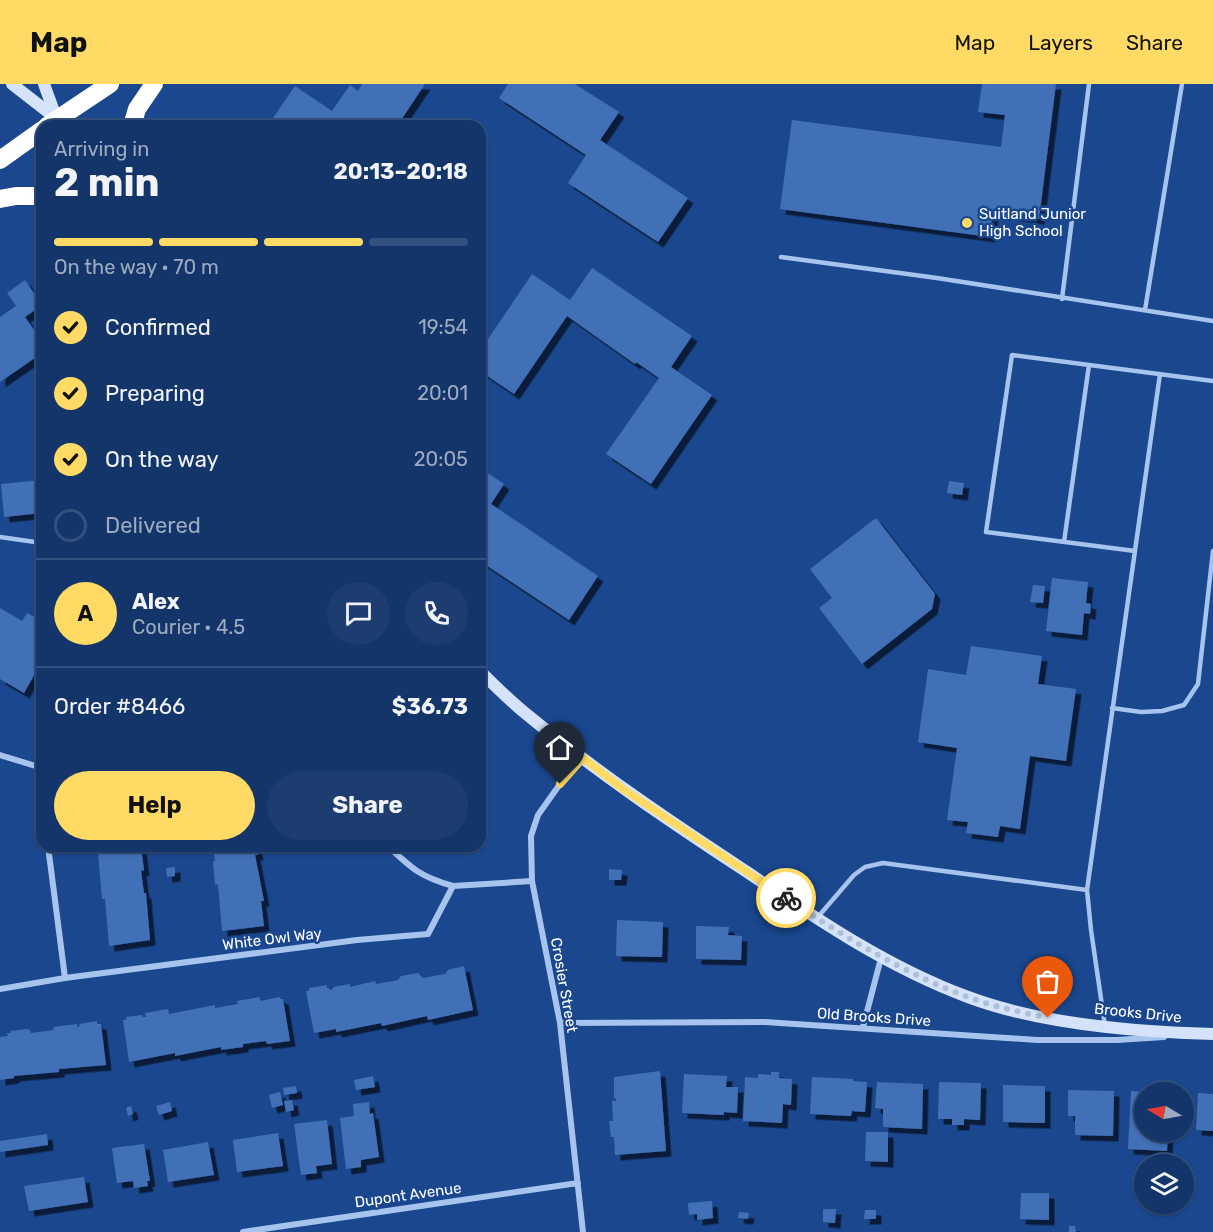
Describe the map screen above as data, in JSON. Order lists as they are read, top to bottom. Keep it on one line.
{"streets":{"street":["White Owl Way","Crosier Street","Brooks Drive","Old Brooks Drive","Dupont Avenue"]},"crossings":[["Crosier Street","Brooks Drive"],["Crosier Street","Old Brooks Drive"],["Crosier Street","Dupont Avenue"],["Brooks Drive","Old Brooks Drive"]],"places":["Suitland Junior High School"],"north":"left","page":{"header":"Map","nav":["Map","Layers","Share"],"heading":["2 min","Arriving in","20:13–20:18"],"panel":["Alex","Courier · 4.5","Order #8466","$36.73"],"bar":"On the way · 70 m","list":[["Confirmed","19:54"],["Preparing","20:01"],["On the way","20:05"],"Delivered"],"round":"A","buttons":["Help","Share"]}}
